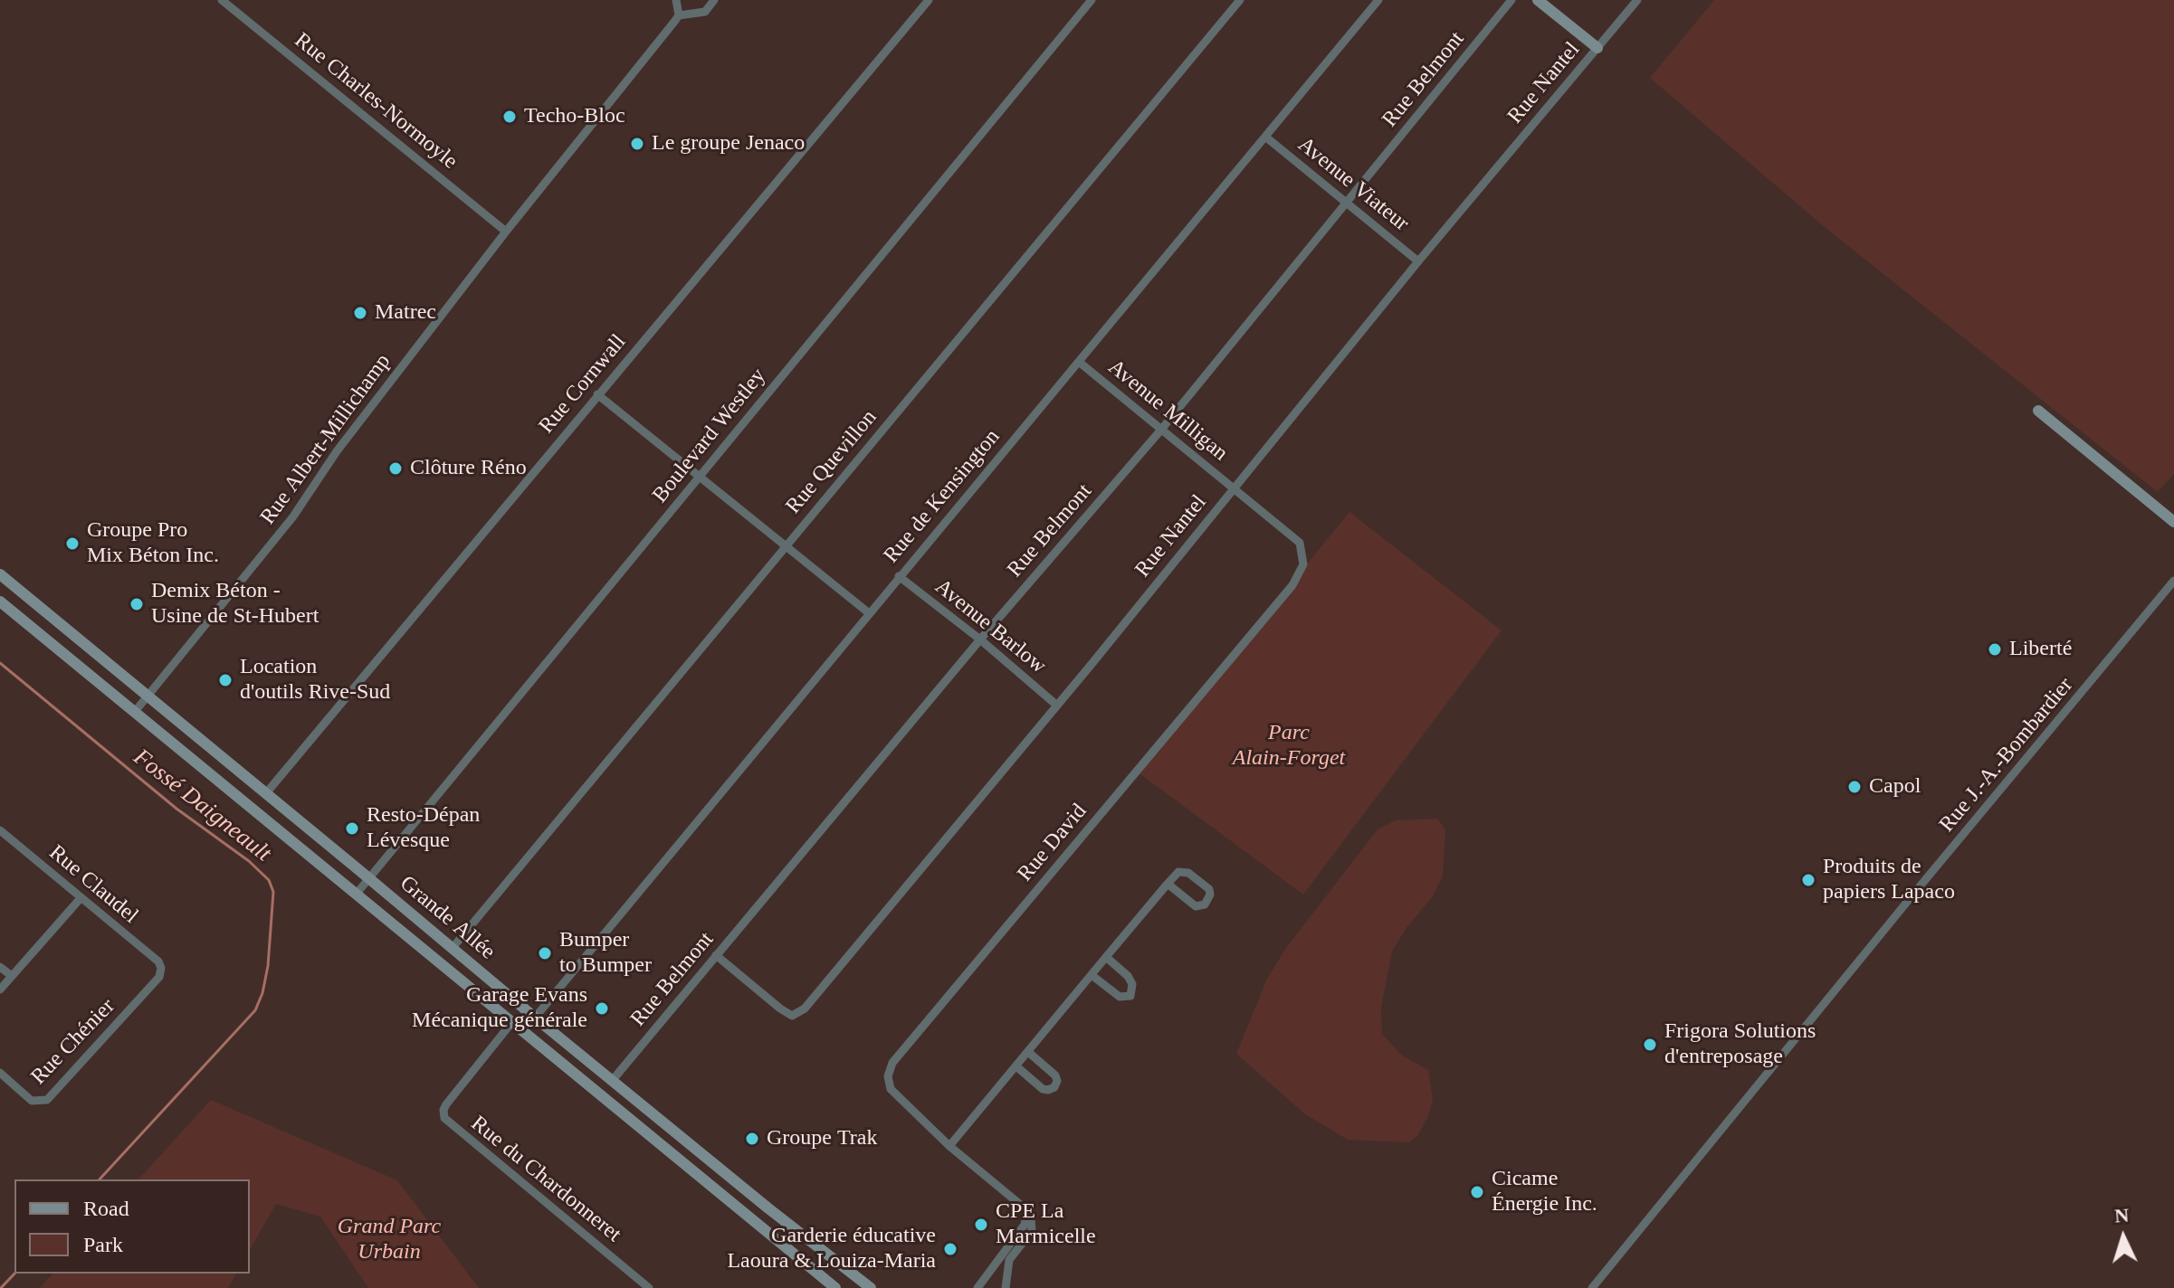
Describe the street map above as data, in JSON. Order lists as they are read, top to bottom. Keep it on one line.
{"streets":{"main road":["Grande Allée"],"street":["Rue Belmont","Rue Nantel","Rue Charles-Normoyle","Avenue Viateur","Rue Cornwall","Avenue Milligan","Boulevard Westley","Rue Albert-Millichamp","Rue Quevillon","Rue de Kensington","Avenue Barlow","Rue J.-A.-Bombardier","Rue David","Rue Claudel","Rue Chénier","Rue du Chardonneret"]},"crossings":[["Rue Belmont","Rue Nantel"],["Rue Belmont","Avenue Viateur"],["Rue Belmont","Avenue Milligan"],["Rue Belmont","Avenue Barlow"],["Rue Belmont","Grande Allée"],["Rue Nantel","Avenue Viateur"],["Rue Nantel","Avenue Milligan"],["Rue Nantel","Avenue Barlow"],["Rue Nantel","Rue David"],["Rue Charles-Normoyle","Rue Albert-Millichamp"],["Avenue Viateur","Rue de Kensington"],["Rue Cornwall","Grande Allée"],["Avenue Milligan","Rue de Kensington"],["Avenue Milligan","Rue David"],["Boulevard Westley","Grande Allée"],["Rue Albert-Millichamp","Grande Allée"],["Rue Quevillon","Grande Allée"],["Rue de Kensington","Avenue Barlow"],["Rue de Kensington","Grande Allée"],["Rue Claudel","Rue Chénier"],["Grande Allée","Rue du Chardonneret"]],"water":["Fossé Daigneault"],"parks":["Parc Alain-Forget","Grand Parc Urbain"],"places":["Techo-Bloc","Le groupe Jenaco","Matrec","Clôture Réno","Groupe Pro Mix Béton Inc.","Demix Béton - Usine de St-Hubert","Liberté","Location d'outils Rive-Sud","Capol","Resto-Dépan Lévesque","Produits de papiers Lapaco","Bumper to Bumper","Garage Evans Mécanique générale","Frigora Solutions d'entreposage","Groupe Trak","Cicame Énergie Inc.","CPE La Marmicelle","Garderie éducative Laoura & Louiza-Maria"],"legend":["Road","Park"],"north":"top"}
